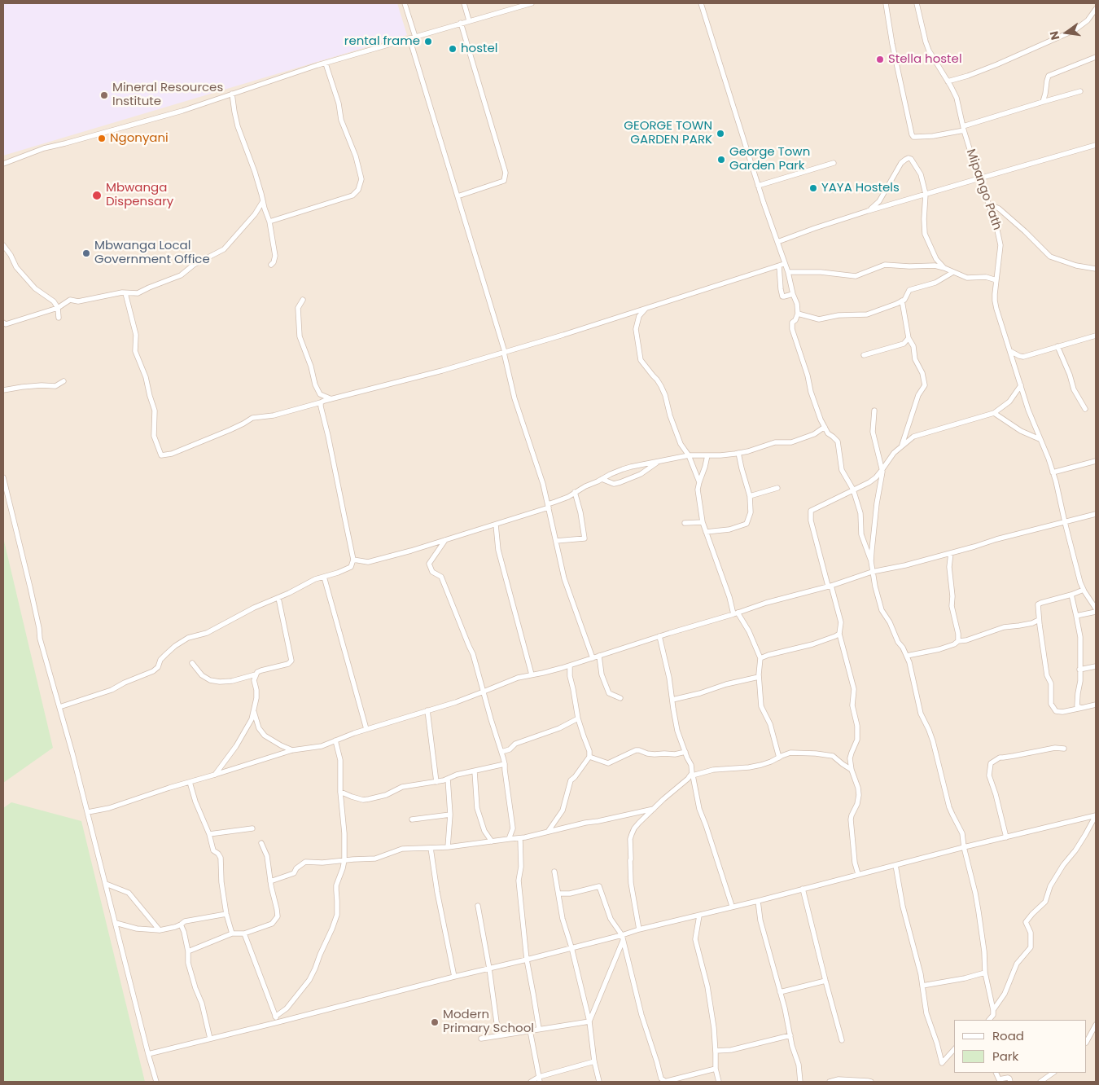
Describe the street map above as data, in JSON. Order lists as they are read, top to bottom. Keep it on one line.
{"streets":{"street":["Mipango Path"]},"places":["rental frame","hostel","Stella hostel","Mineral Resources Institute","GEORGE TOWN GARDEN PARK","Ngonyani","George Town Garden Park","YAYA Hostels","Mbwanga Dispensary","Mbwanga Local Government Office","Modern Primary School"],"legend":["Road","Park"],"north":"left"}
